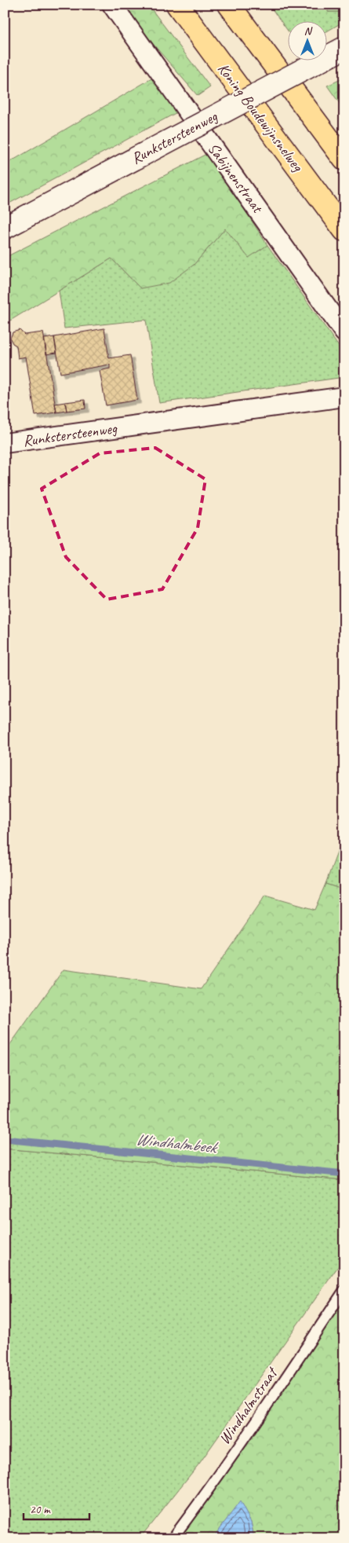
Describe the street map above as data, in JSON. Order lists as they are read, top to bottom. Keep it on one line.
{"streets":{"highway":["Koning Boudewijnsnelweg"],"street":["Runkstersteenweg","Sabijnenstraat"],"lane":["Windhalmstraat"]},"water":["Windhalmbeek"],"scale_bar":"20 m","north":"top"}
